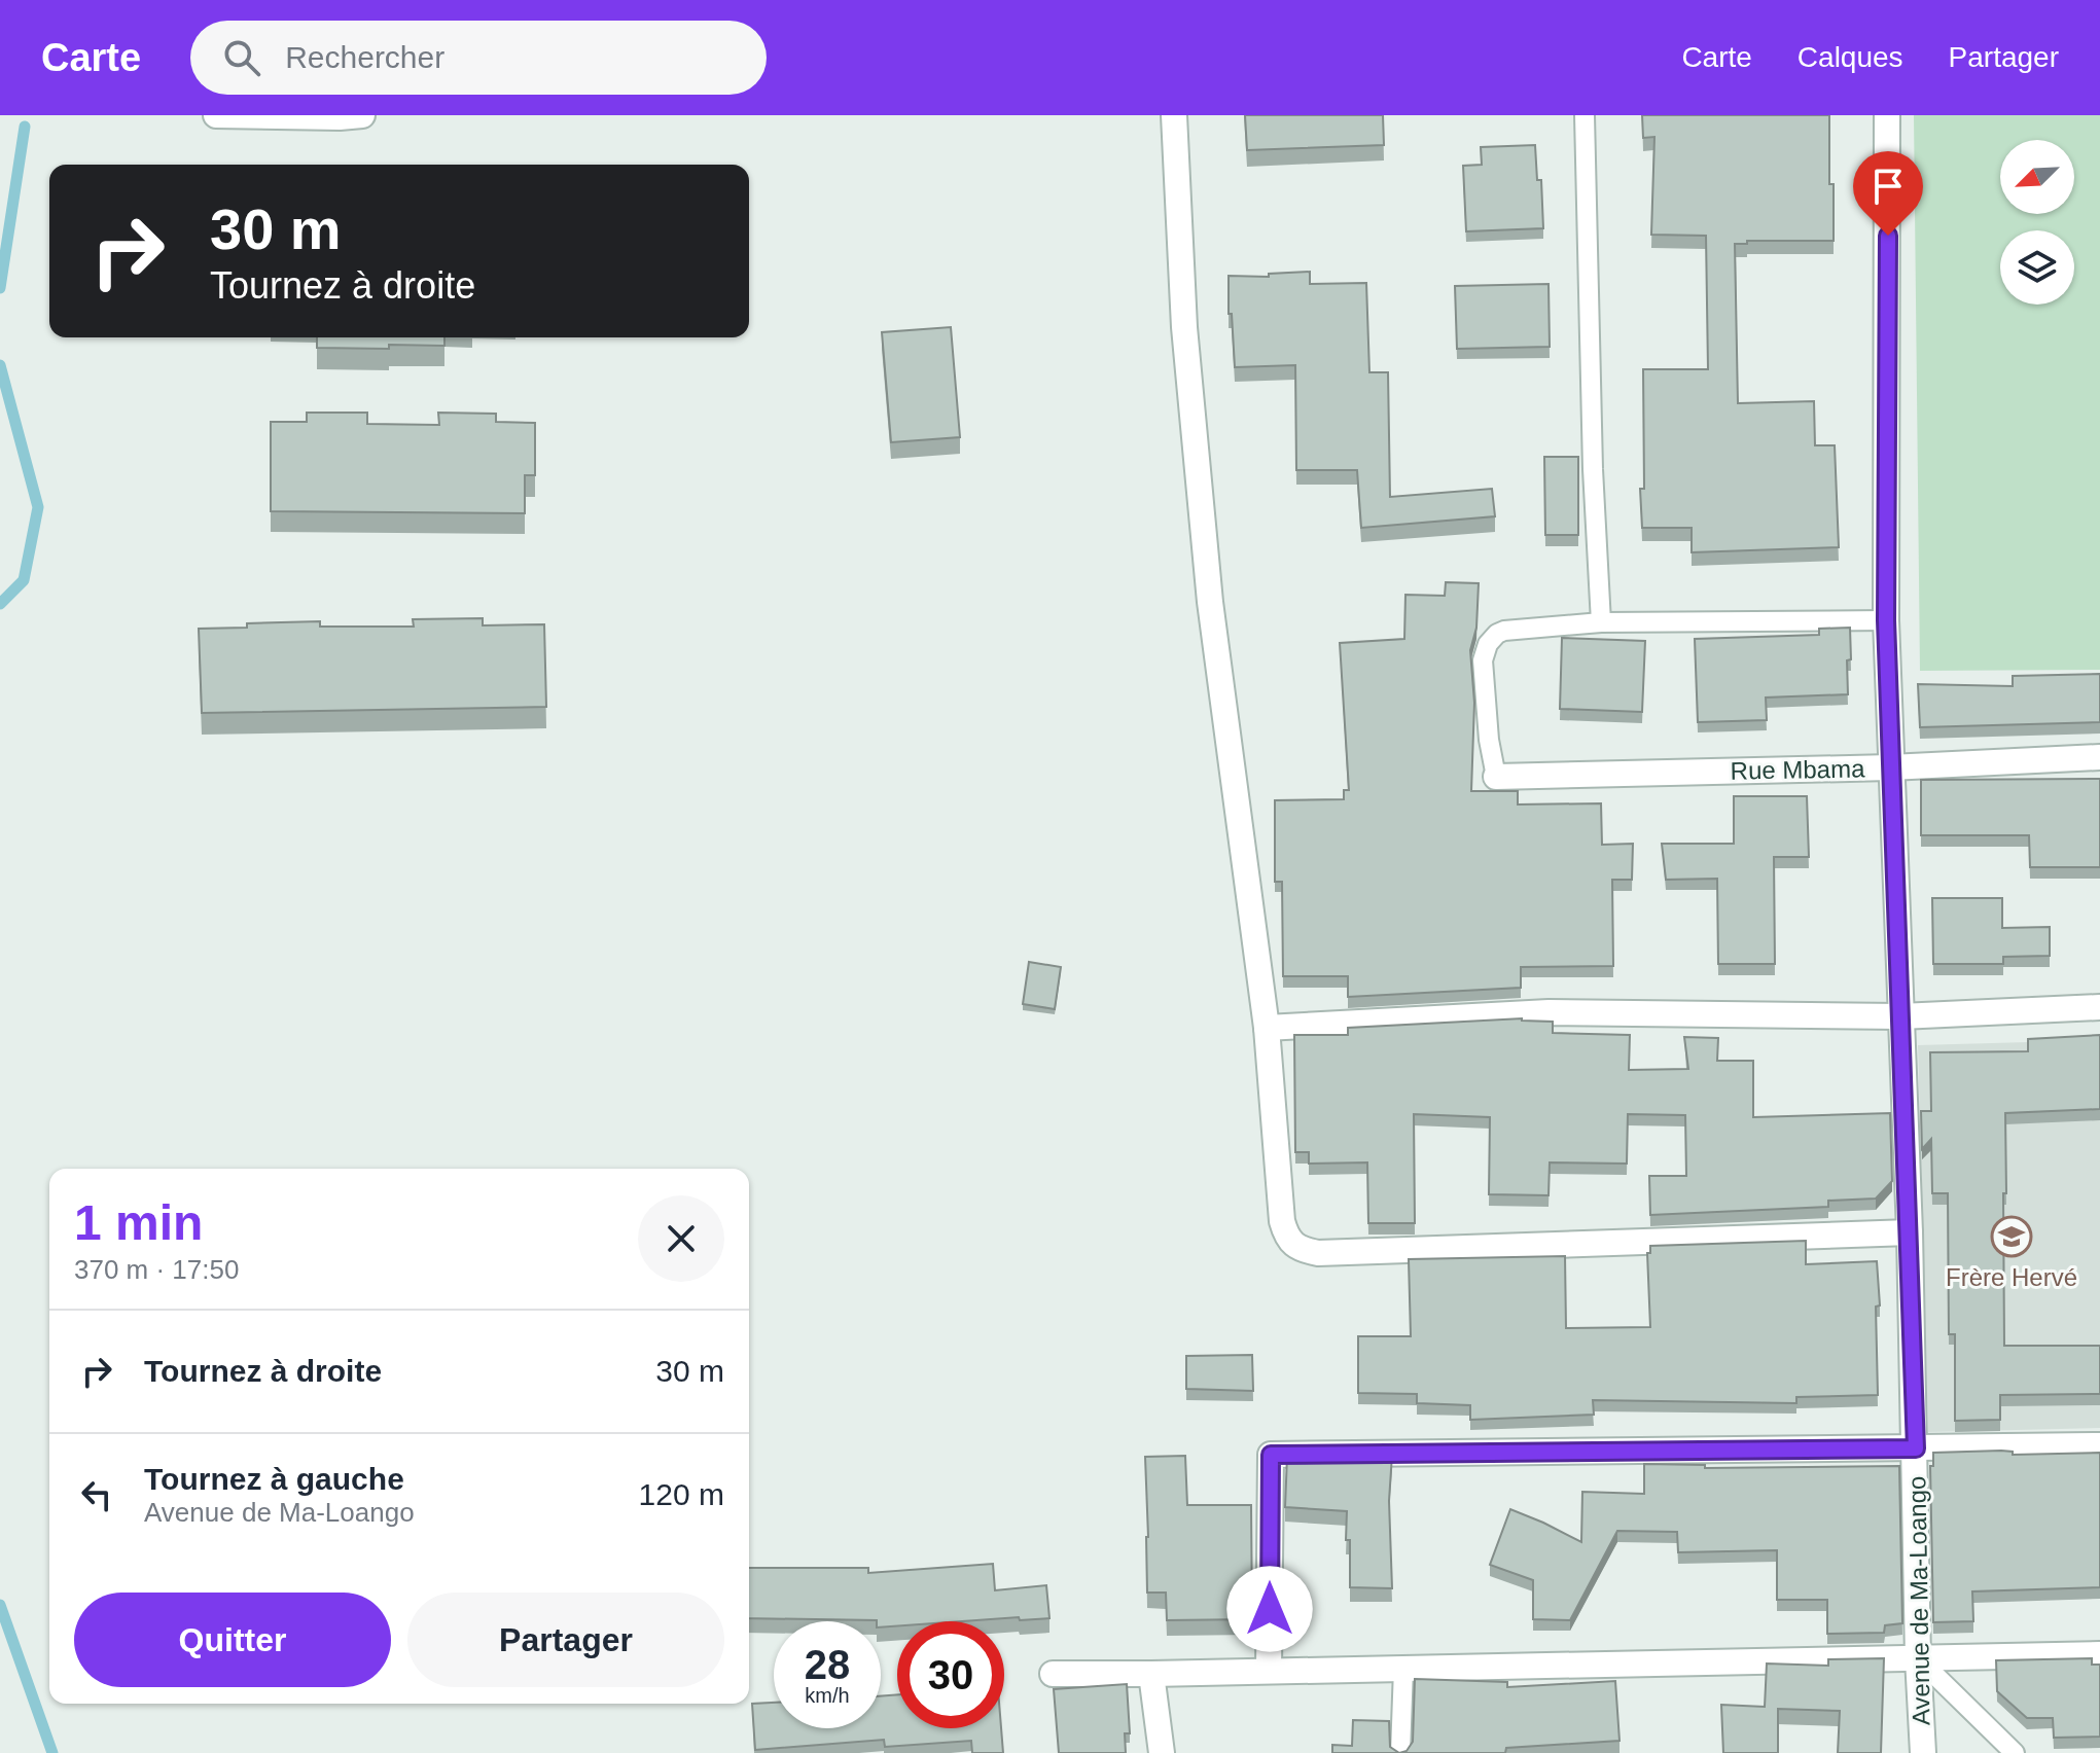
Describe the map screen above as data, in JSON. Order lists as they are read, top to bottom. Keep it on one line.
{"streets":{"street":["Rue Mbama","Avenue de Ma-Loango"]},"crossings":[["Rue Mbama","Avenue de Ma-Loango"]],"places":{"school or university":["Frère Hervé"]},"north":"bottom left","page":{"header":"Carte","search":"Rechercher","nav":["Carte","Calques","Partager"],"turn":["30 m","Tournez à droite"],"heading":["1 min","370 m · 17:50"],"list":[{"name":"Tournez à droite","value":"30 m"},{"name":"Tournez à gauche","note":"Avenue de Ma-Loango","value":"120 m"}],"buttons":["Quitter","Partager"],"speed":"28 km/h","limit":"30"}}
